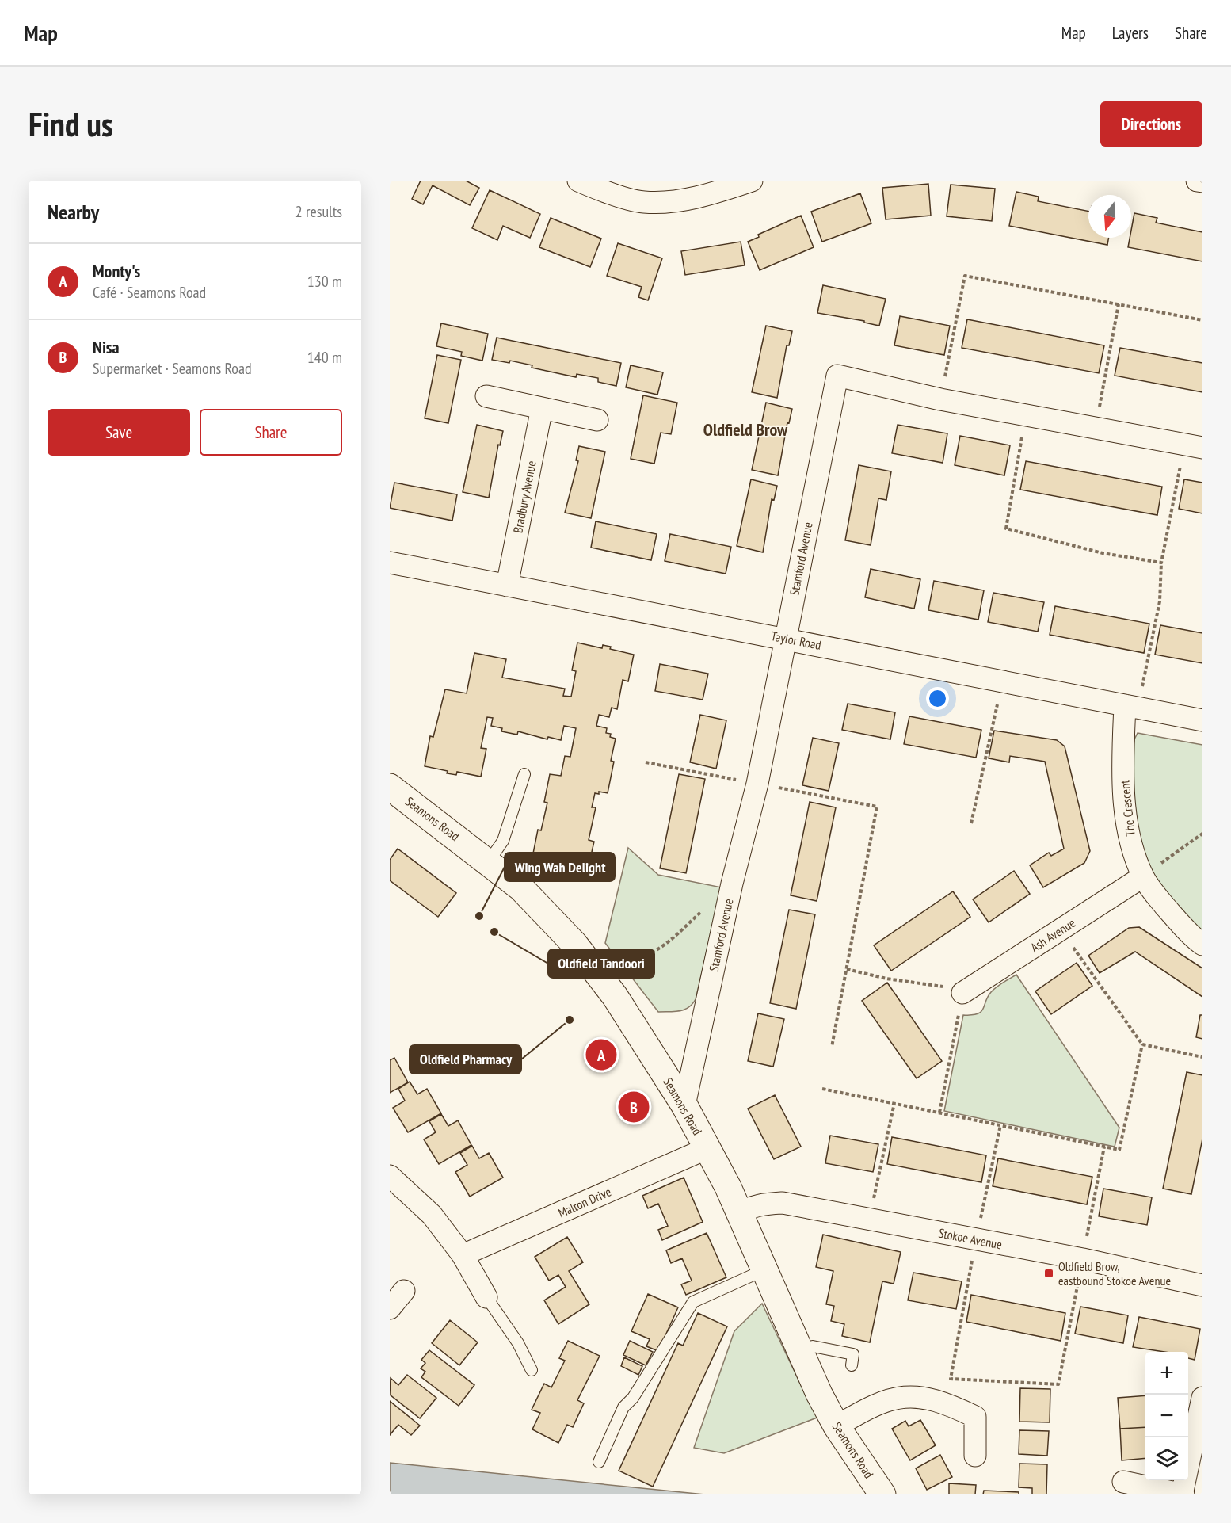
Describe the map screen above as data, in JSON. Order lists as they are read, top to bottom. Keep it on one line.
{"streets":{"street":["Bradbury Avenue","Stamford Avenue","Taylor Road","The Crescent","Seamons Road","Ash Avenue","Malton Drive","Stokoe Avenue"]},"crossings":[["Bradbury Avenue","Taylor Road"],["Stamford Avenue","Taylor Road"],["Stamford Avenue","Seamons Road"],["Taylor Road","The Crescent"],["The Crescent","Ash Avenue"],["Seamons Road","Malton Drive"],["Seamons Road","Stokoe Avenue"]],"districts":["Oldfield Brow"],"places":{"other":["Wing Wah Delight","Oldfield Tandoori","Oldfield Pharmacy"],"transit":["Oldfield Brow, eastbound Stokoe Avenue"]},"north":"bottom","page":{"header":"Map","nav":["Map","Layers","Share"],"buttons":["Directions",["Save","Share"]],"title":"Find us","heading":["Nearby","2 results"],"list":[{"mark":"A","name":"Monty's","note":"Café · Seamons Road","value":"130 m"},{"mark":"B","name":"Nisa","note":"Supermarket · Seamons Road","value":"140 m"}],"pins":["A","B"],"map_buttons":["+","−"]}}
